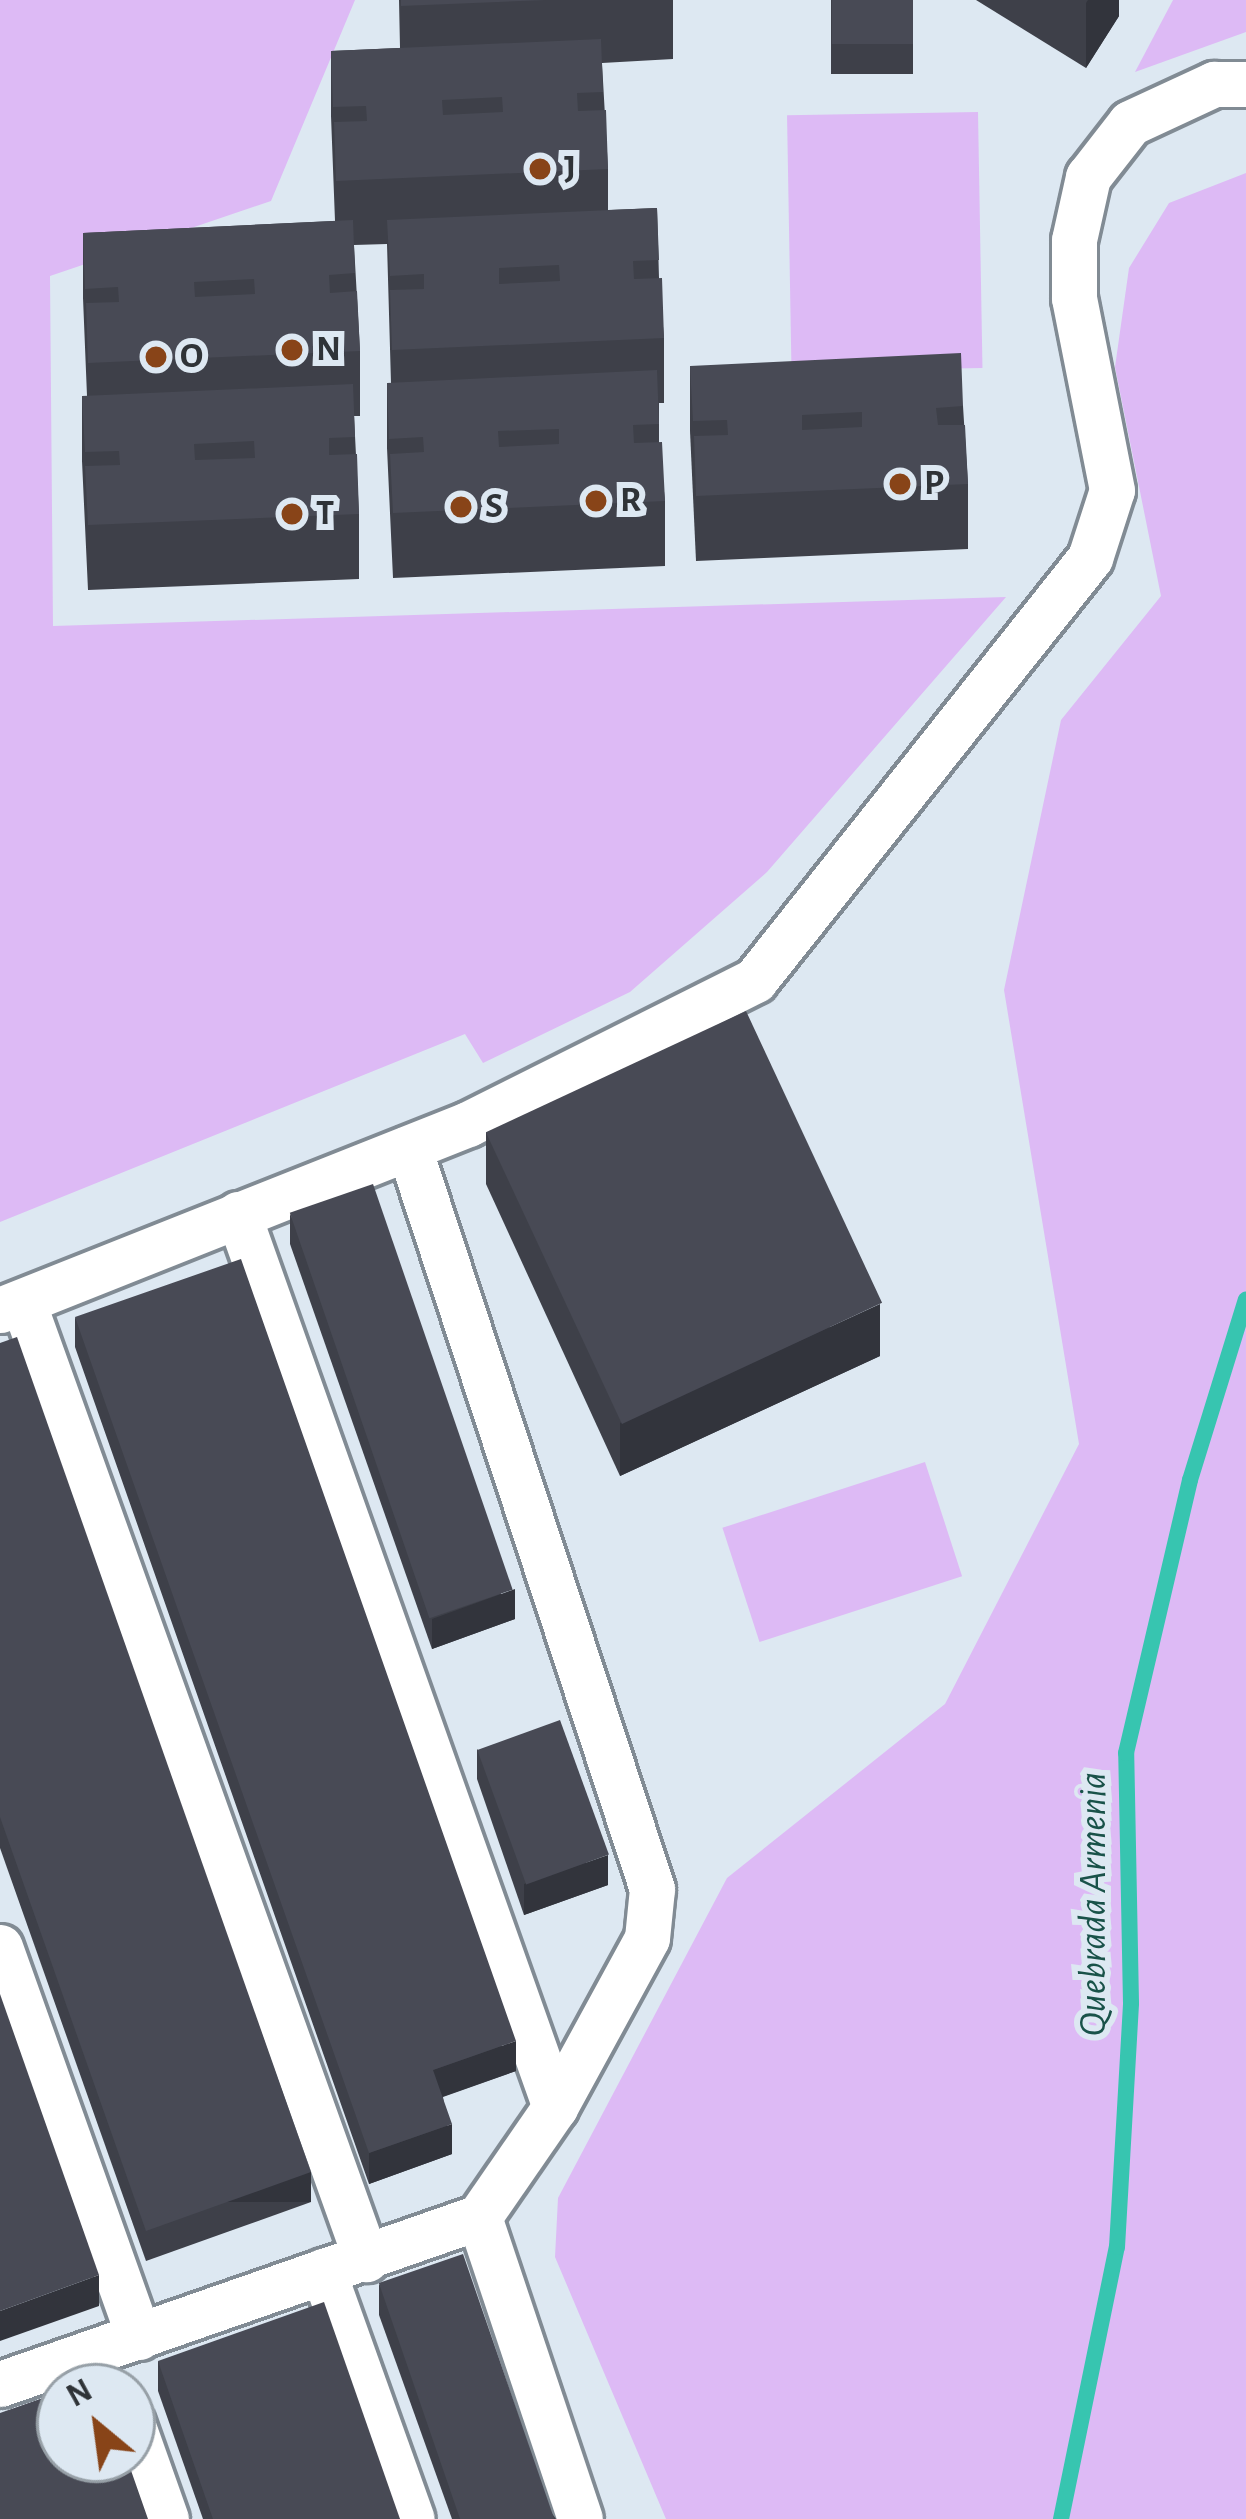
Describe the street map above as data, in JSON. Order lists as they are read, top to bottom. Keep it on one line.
{"water":["Quebrada Armenia"],"places":["J","N","O","P","R","S","T"],"north":"top left"}
